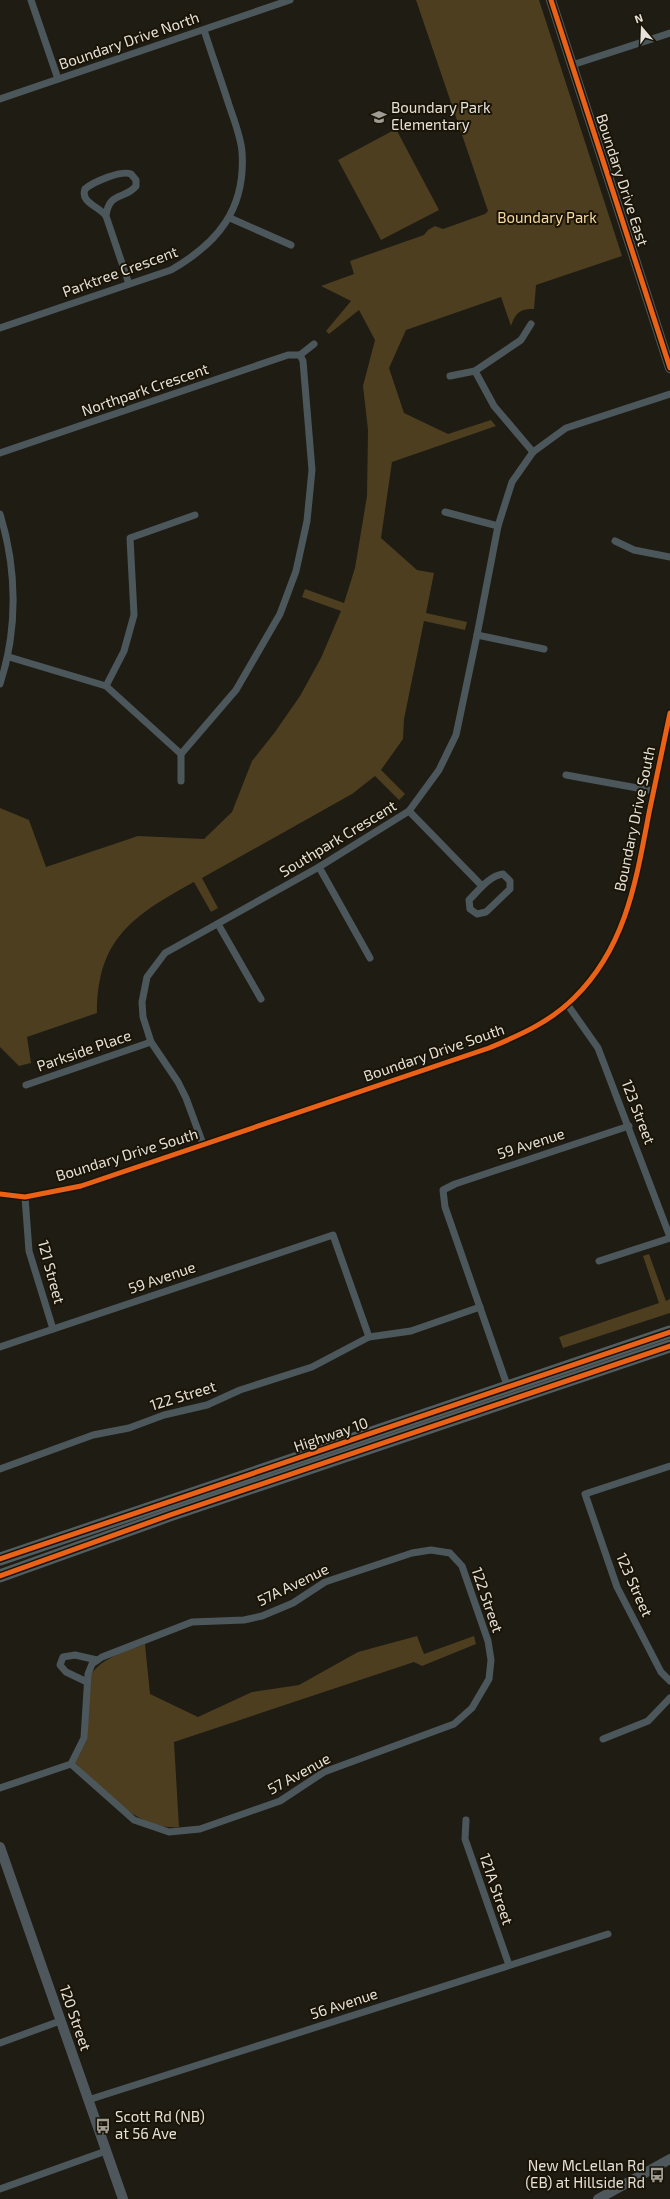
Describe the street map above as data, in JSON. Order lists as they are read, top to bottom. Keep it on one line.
{"streets":{"highway":["Highway 10"],"street":["Boundary Drive North","Boundary Drive East","Parktree Crescent","Northpark Crescent","Boundary Drive South","Southpark Crescent","Parkside Place","123 Street","59 Avenue","121 Street","122 Street","57A Avenue","57 Avenue","121A Street","56 Avenue","120 Street"]},"crossings":[["Boundary Drive North","Parktree Crescent"],["Boundary Drive South","Southpark Crescent"],["Boundary Drive South","123 Street"],["Boundary Drive South","121 Street"],["Southpark Crescent","Parkside Place"],["123 Street","59 Avenue"],["59 Avenue","121 Street"],["59 Avenue","122 Street"],["122 Street","57A Avenue"],["122 Street","57 Avenue"],["121A Street","56 Avenue"],["56 Avenue","120 Street"]],"parks":["Boundary Park"],"places":{"school or university":["Boundary Park Elementary"],"bus stop":["Scott Rd (NB) at 56 Ave","New McLellan Rd (EB) at Hillside Rd"]},"north":"top"}
